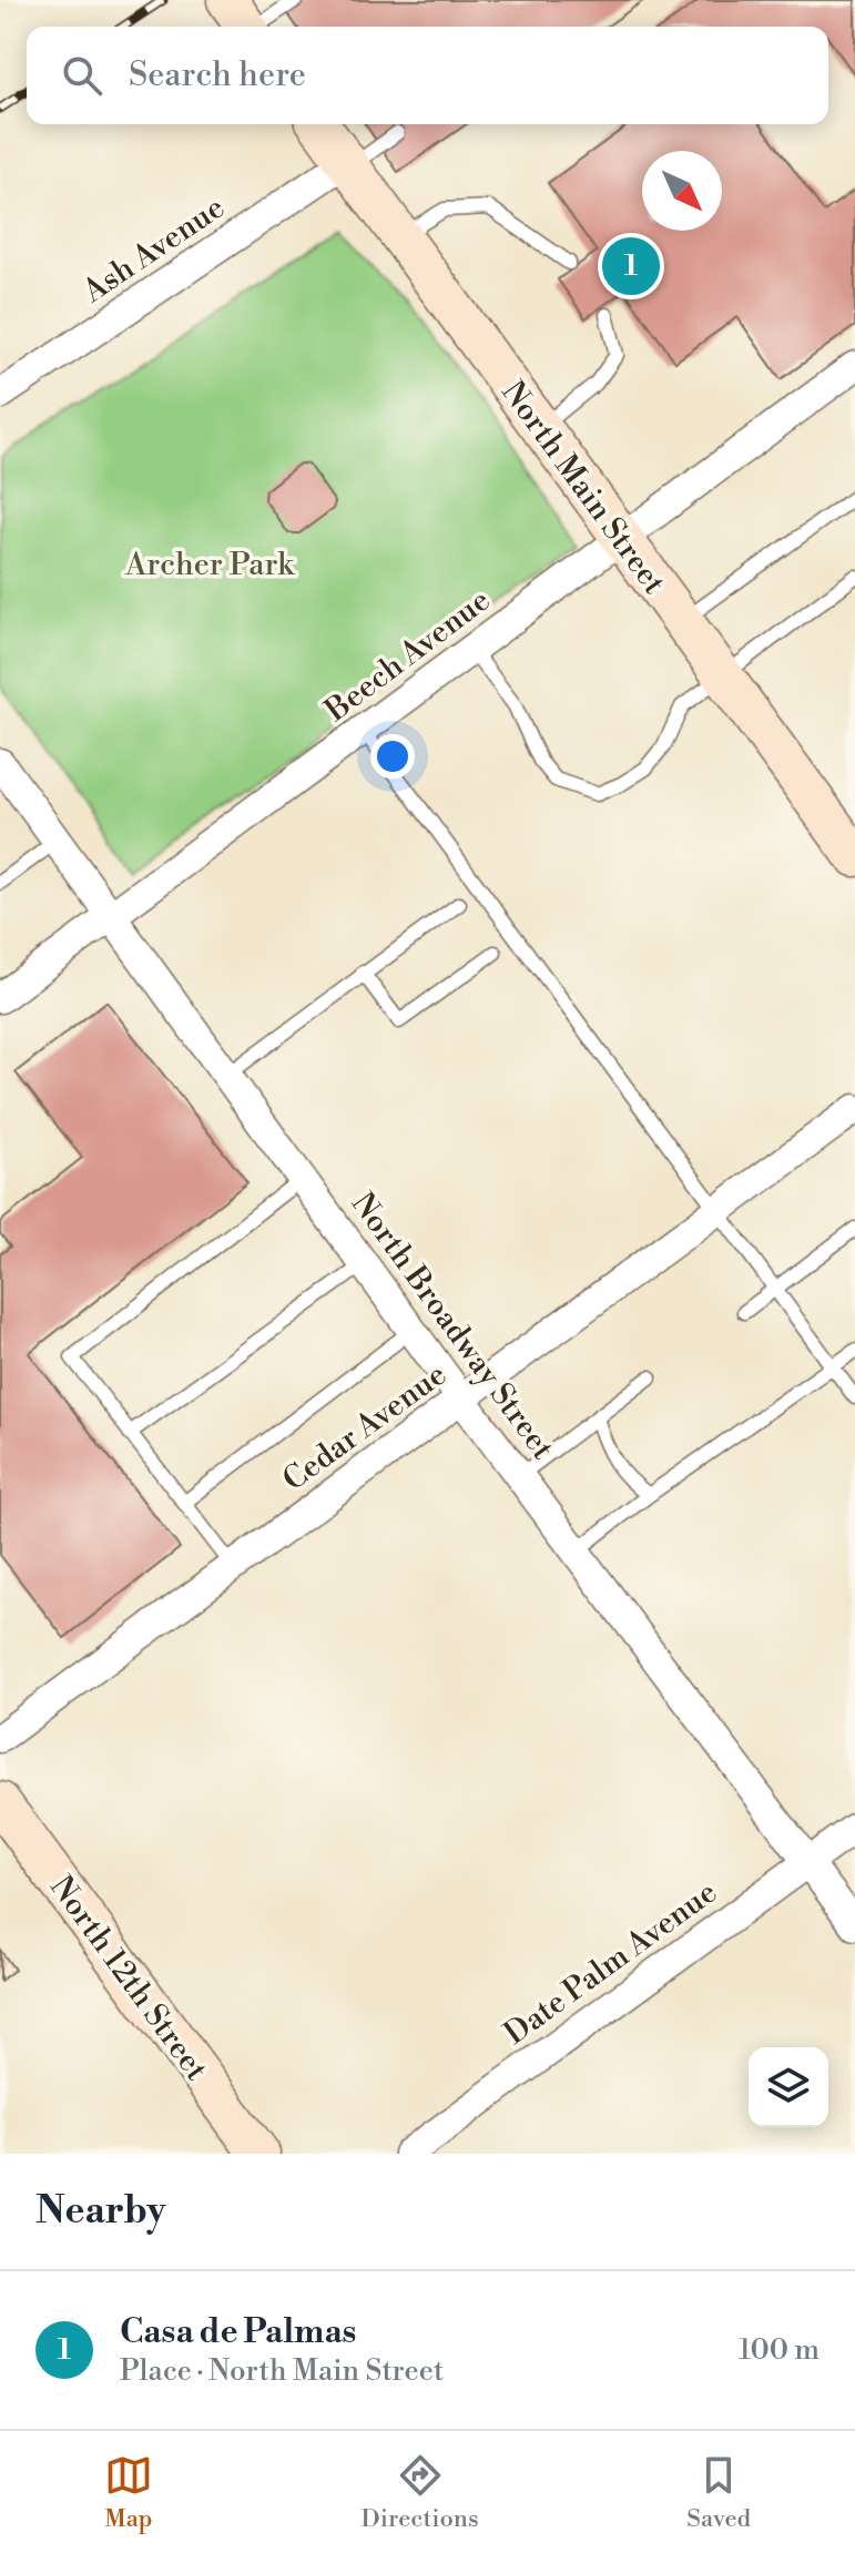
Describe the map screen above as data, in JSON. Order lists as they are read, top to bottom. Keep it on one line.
{"streets":{"street":["Ash Avenue","North Main Street","Beech Avenue","North Broadway Street","Cedar Avenue","Date Palm Avenue","North 12th Street"]},"crossings":[["Ash Avenue","North Main Street"],["North Main Street","Beech Avenue"],["Beech Avenue","North Broadway Street"],["North Broadway Street","Cedar Avenue"],["North Broadway Street","Date Palm Avenue"]],"parks":["Archer Park"],"north":"bottom right","page":{"search":"Search here","pins":"1","heading":"Nearby","list":[{"mark":"1","name":"Casa de Palmas","note":"Place · North Main Street","value":"100 m"}],"nav":["Map","Directions","Saved"]}}
